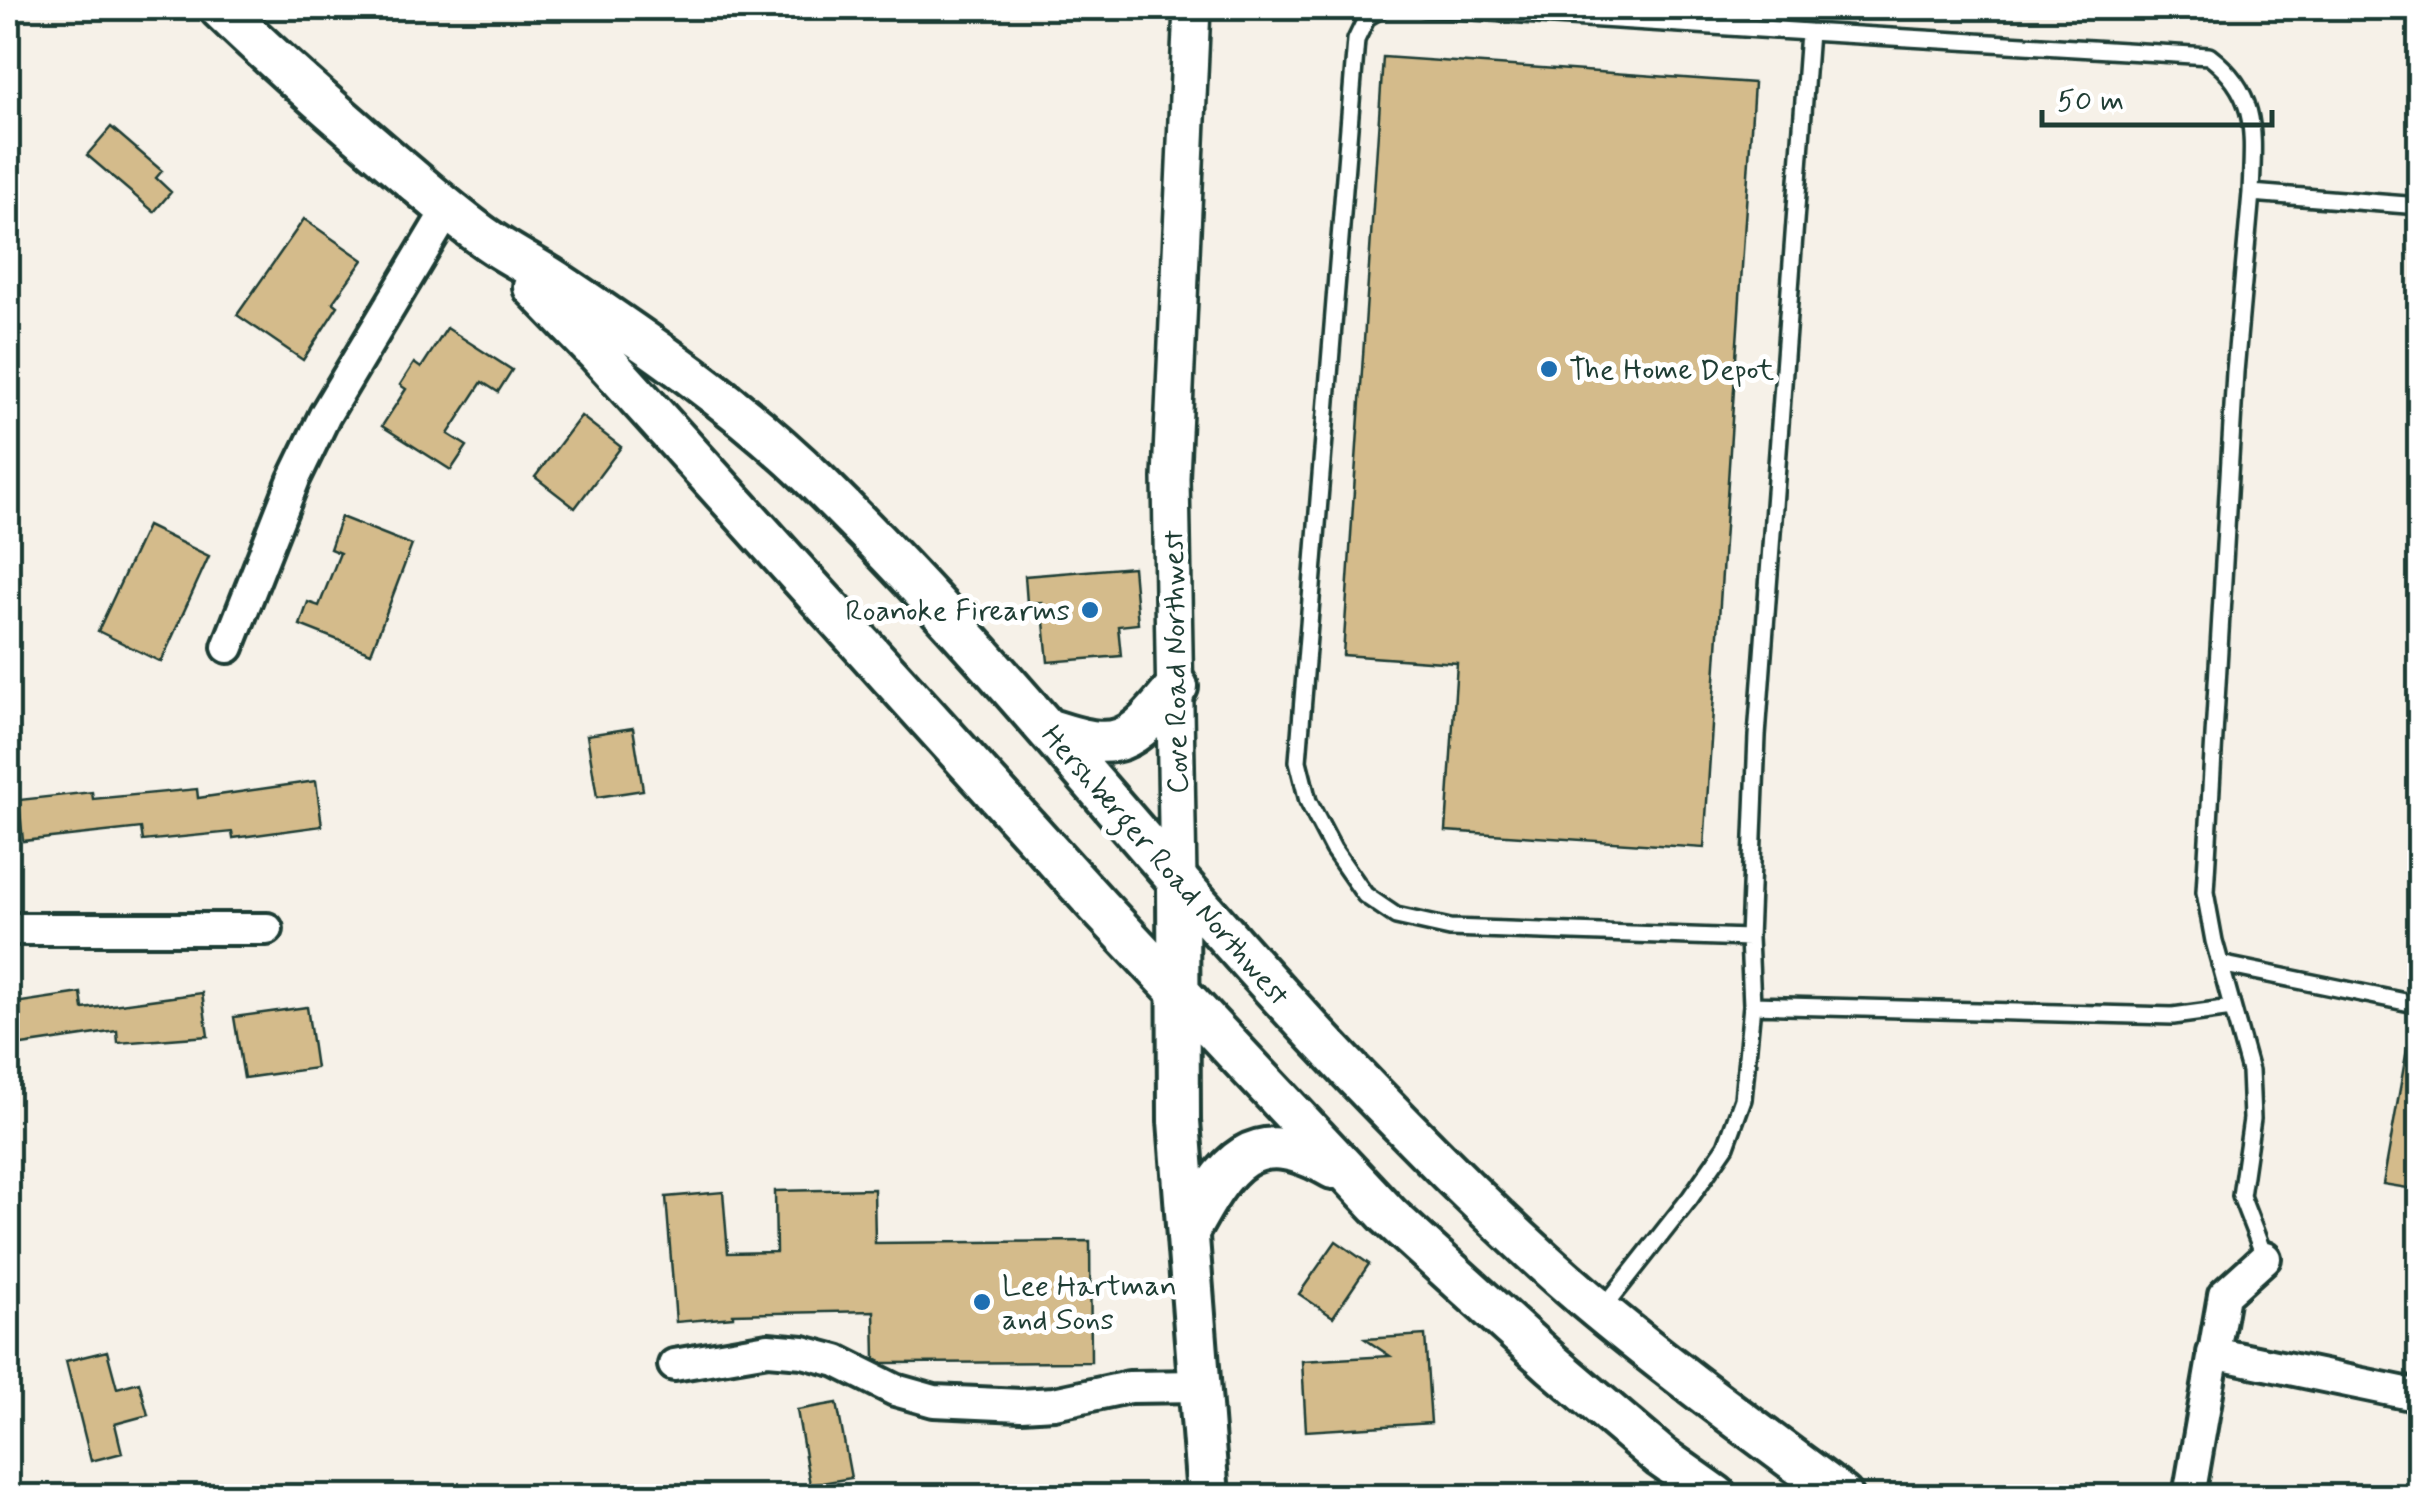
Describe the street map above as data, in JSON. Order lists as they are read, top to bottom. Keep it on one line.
{"streets":{"main road":["Cove Road Northwest","Hershberger Road Northwest"]},"crossings":[["Cove Road Northwest","Hershberger Road Northwest"]],"places":["The Home Depot","Roanoke Firearms","Lee Hartman and Sons"],"scale_bar":"50 m"}
